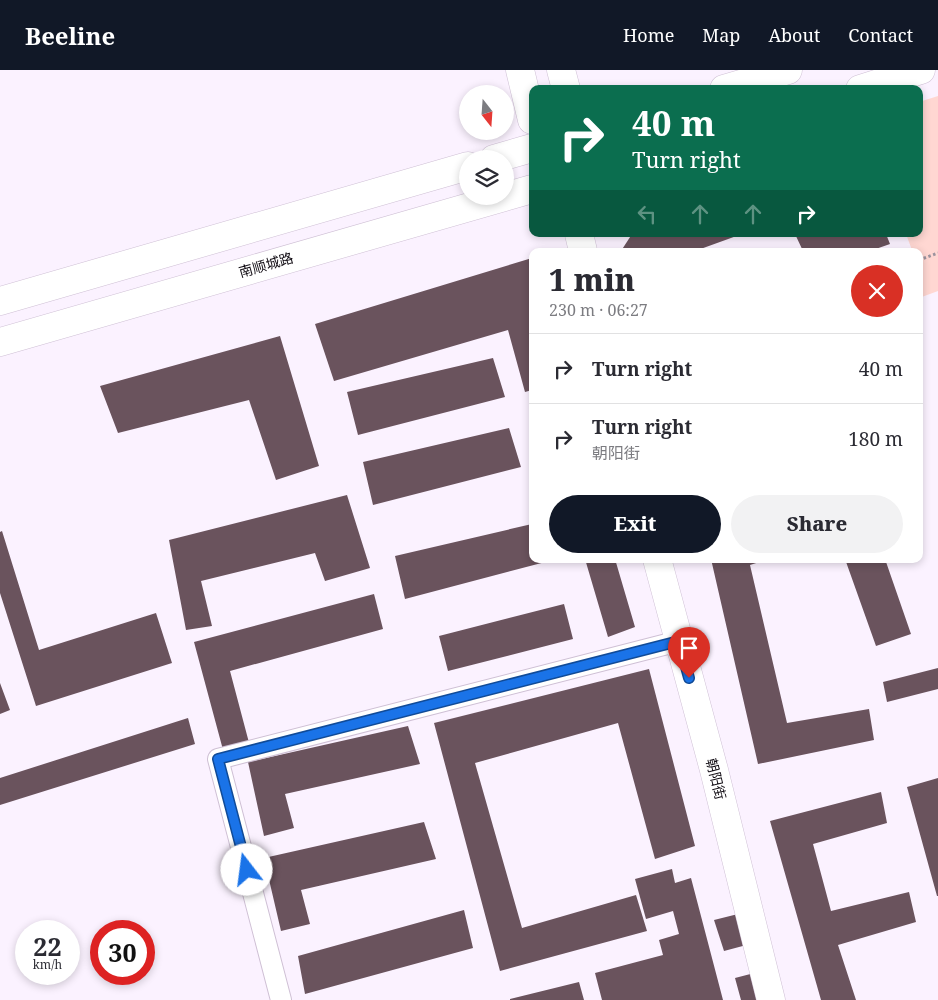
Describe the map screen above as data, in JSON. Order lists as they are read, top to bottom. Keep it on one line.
{"streets":{"main road":["南顺城路","朝阳街"]},"north":"bottom","page":{"header":"Beeline","nav":["Home","Map","About","Contact"],"turn":["40 m","Turn right"],"heading":["1 min","230 m · 06:27"],"list":[{"name":"Turn right","value":"40 m"},{"name":"Turn right","note":"朝阳街","value":"180 m"}],"buttons":["Exit","Share"],"speed":"22 km/h","limit":"30"}}
